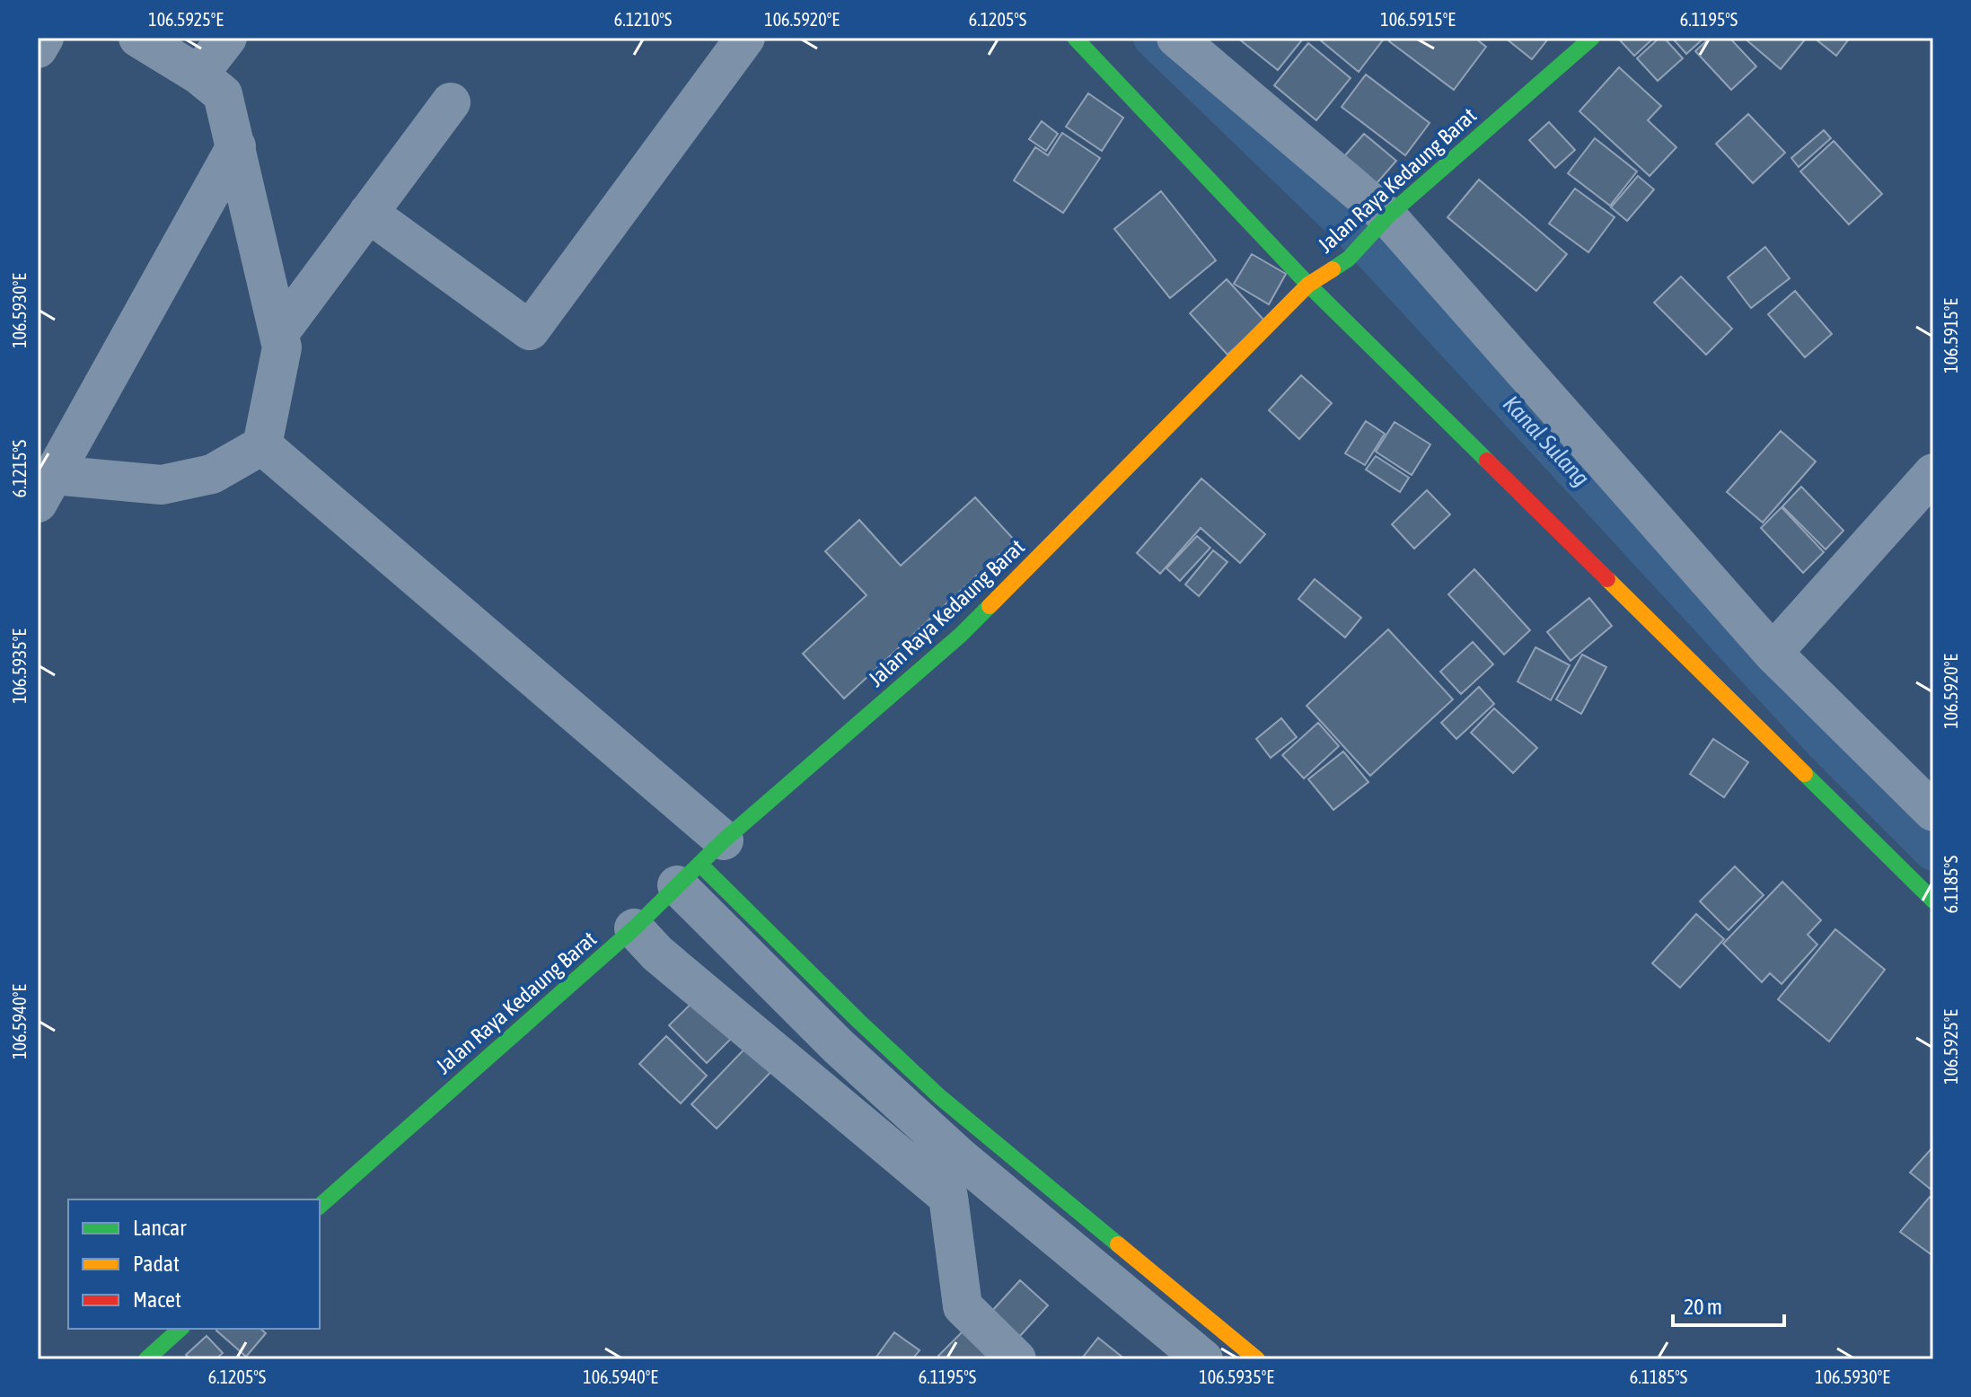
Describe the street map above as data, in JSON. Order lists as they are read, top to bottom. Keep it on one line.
{"streets":{"street":["Jalan Raya Kedaung Barat"]},"water":["Kanal Sulang"],"legend":["Lancar","Padat","Macet"],"scale_bar":"20 m","coordinates":["106.5925°E","6.1210°S","106.5920°E","6.1205°S","106.5915°E","6.1195°S","106.5930°E","6.1215°S","106.5935°E","6.1185°S","106.5940°E"]}
